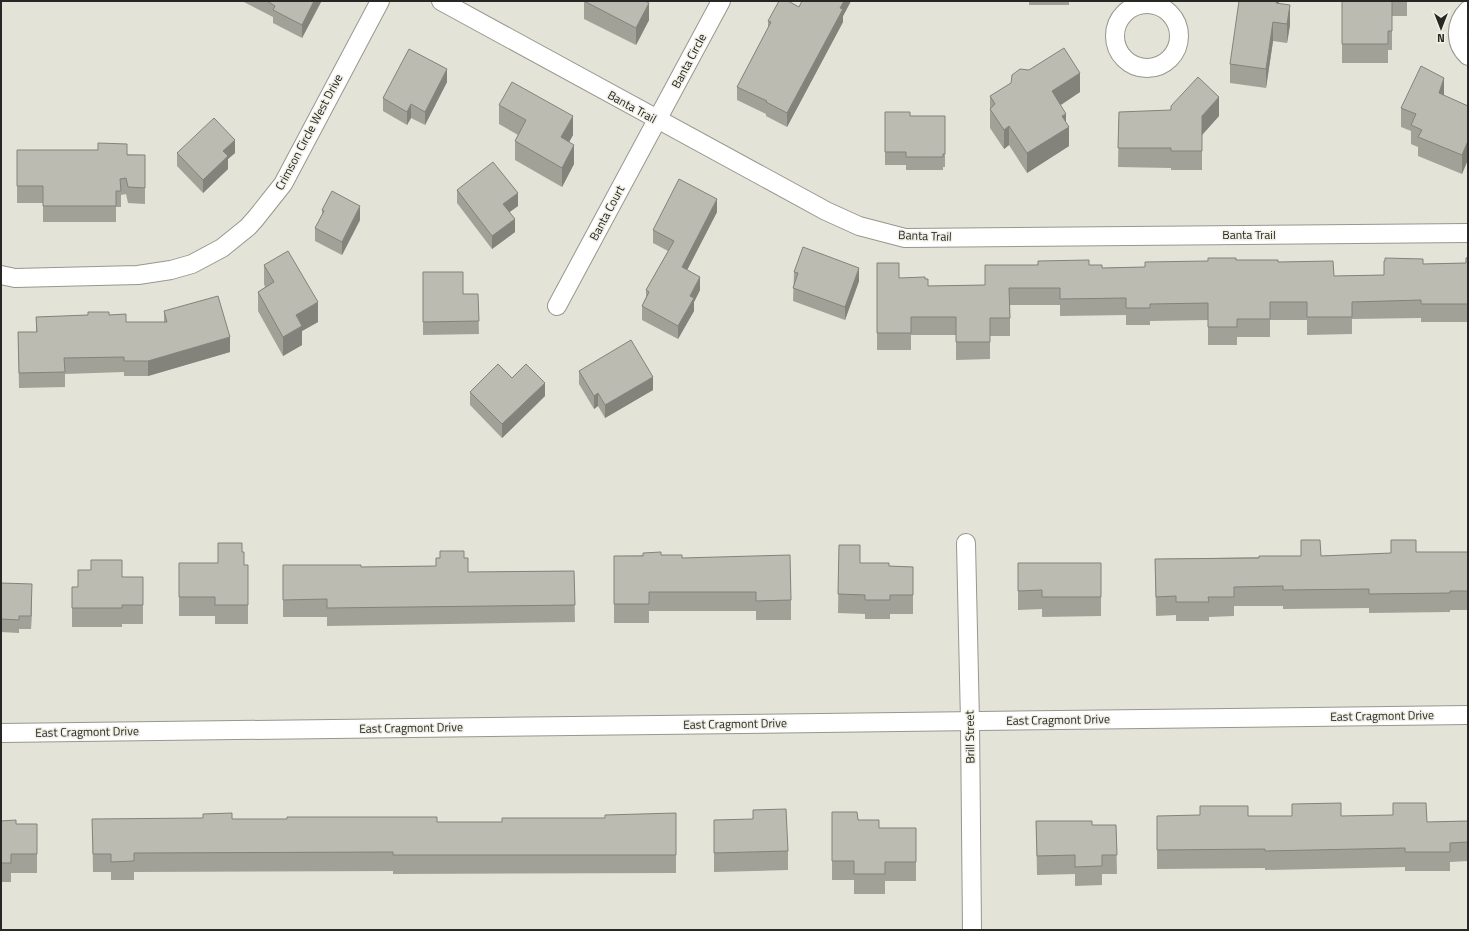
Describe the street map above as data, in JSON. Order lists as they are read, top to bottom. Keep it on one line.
{"streets":{"street":["Banta Circle","Banta Trail","Crimson Circle West Drive","Banta Court","East Cragmont Drive","Brill Street"]},"crossings":[["Banta Circle","Banta Trail"],["Banta Circle","Banta Court"],["Banta Trail","Banta Court"],["East Cragmont Drive","Brill Street"]],"north":"bottom"}
